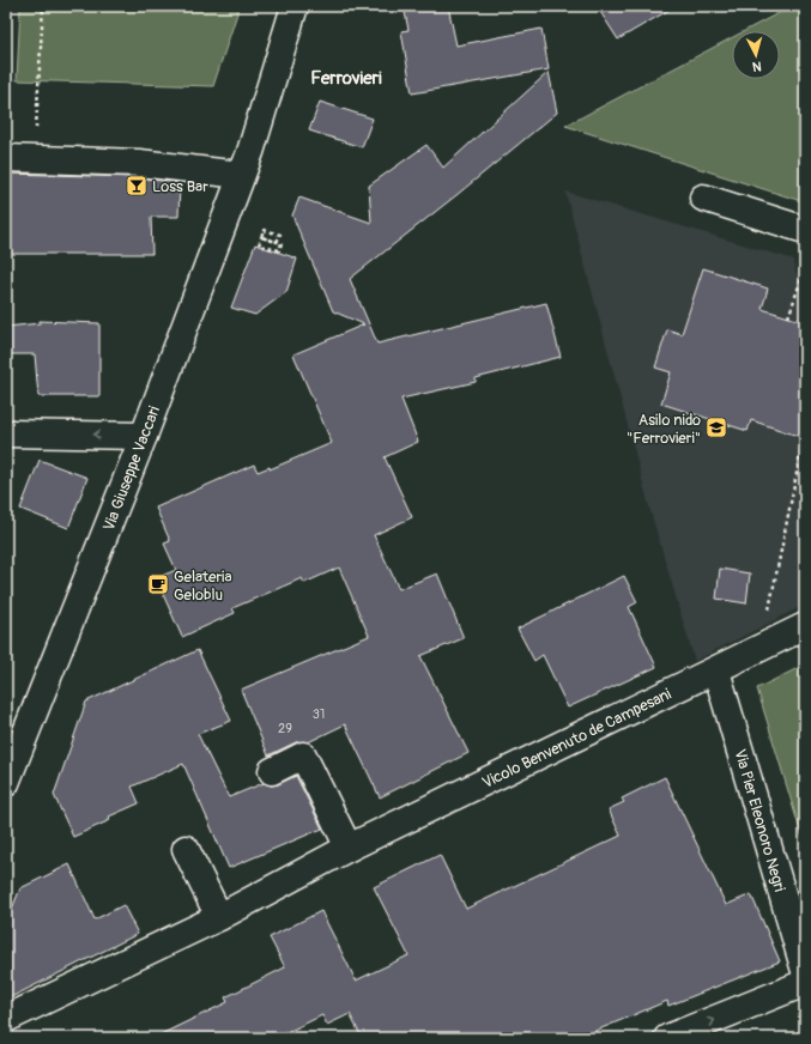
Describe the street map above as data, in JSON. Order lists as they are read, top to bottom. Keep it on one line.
{"streets":{"street":["Via Giuseppe Vaccari","Vicolo Benvenuto de Campesani","Via Pier Eleonoro Negri"]},"crossings":[["Vicolo Benvenuto de Campesani","Via Pier Eleonoro Negri"]],"districts":["Ferrovieri"],"places":{"bar":["Loss Bar"],"school or university":["Asilo nido \"Ferrovieri\""],"cafe":["Gelateria Geloblu"]},"house_numbers":["31","29"],"north":"bottom"}
